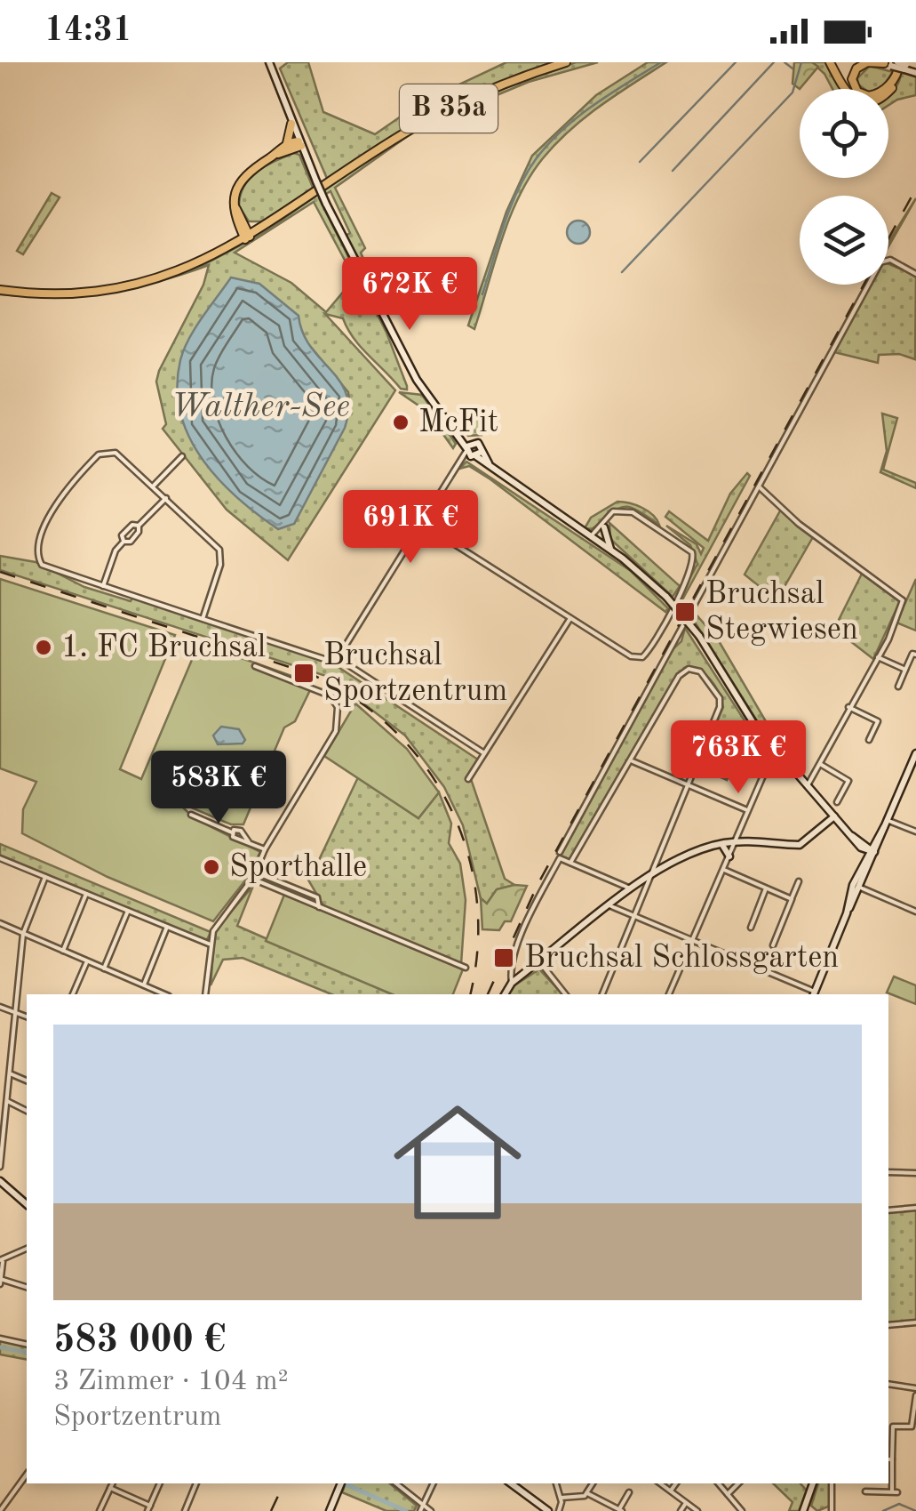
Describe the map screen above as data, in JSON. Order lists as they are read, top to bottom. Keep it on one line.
{"streets":{"main road":["B 35a"]},"water":["Walther-See"],"places":{"other":["McFit","1. FC Bruchsal","Sporthalle"],"transit":["Bruchsal Stegwiesen","Bruchsal Sportzentrum","Bruchsal Schlossgarten"]},"page":{"status":"14:31","price":["672K €","691K €","763K €","583K €"],"list":[{"name":"583 000 €","note":"3 Zimmer · 104 m² · Sportzentrum"}]}}
